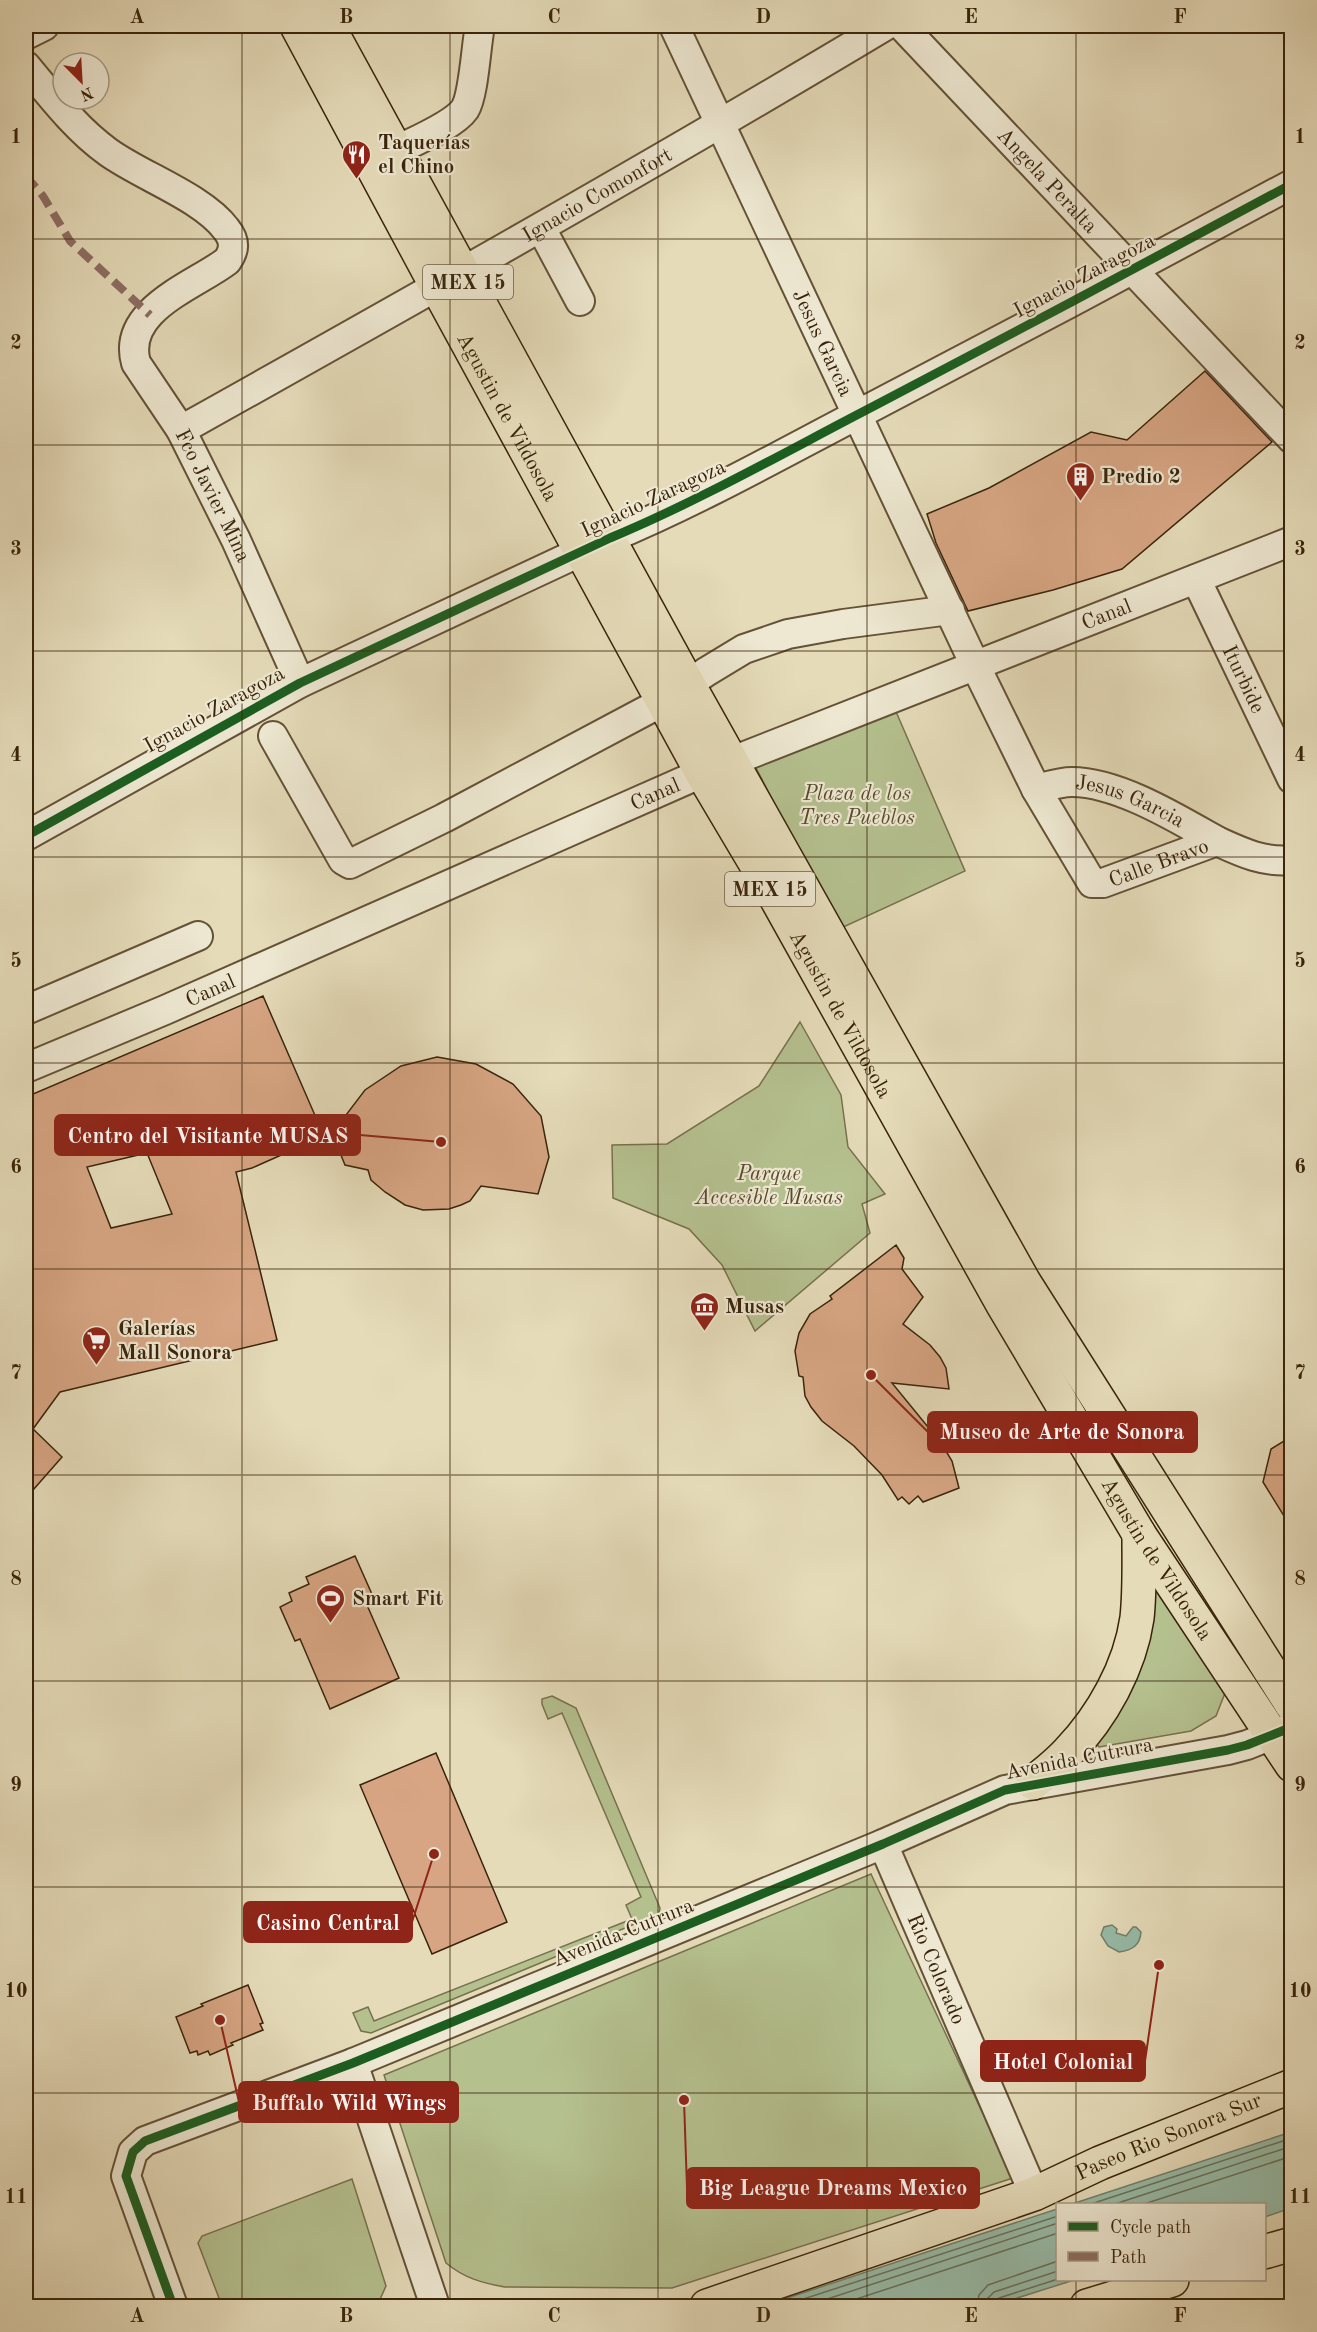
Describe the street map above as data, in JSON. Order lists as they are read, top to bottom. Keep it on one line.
{"streets":{"main road":["MEX 15","Agustin de Vildosola","Paseo Rio Sonora Sur"],"street":["Angela Peralta","Ignacio Comonfort","Ignacio Zaragoza","Jesus Garcia","Fco Javier Mina","Canal","Iturbide","Calle Bravo","Avenida Cutrura","Rio Colorado"]},"crossings":[["Angela Peralta","Ignacio Zaragoza"],["Ignacio Comonfort","Jesus Garcia"],["Ignacio Comonfort","Agustin de Vildosola"],["Ignacio Comonfort","Fco Javier Mina"],["Ignacio Zaragoza","Jesus Garcia"],["Ignacio Zaragoza","Agustin de Vildosola"],["Ignacio Zaragoza","Fco Javier Mina"],["Jesus Garcia","Canal"],["Jesus Garcia","Calle Bravo"],["Agustin de Vildosola","Canal"],["Agustin de Vildosola","Avenida Cutrura"],["Canal","Iturbide"],["Avenida Cutrura","Rio Colorado"],["Rio Colorado","Paseo Rio Sonora Sur"]],"parks":["Plaza de los Tres Pueblos","Parque Accesible Musas"],"places":{"restaurant":["Taquerías el Chino"],"building":["Predio 2"],"other":["Centro del Visitante MUSAS","Museo de Arte de Sonora","Casino Central","Hotel Colonial","Buffalo Wild Wings","Big League Dreams Mexico"],"museum":["Musas"],"supermarket":["Galerías Mall Sonora"],"sports":["Smart Fit"]},"legend":["Cycle path","Path"],"north":"bottom right","grid":{"columns":["A","B","C","D","E","F"],"rows":["1","2","3","4","5","6","7","8","9","10","11"]}}
